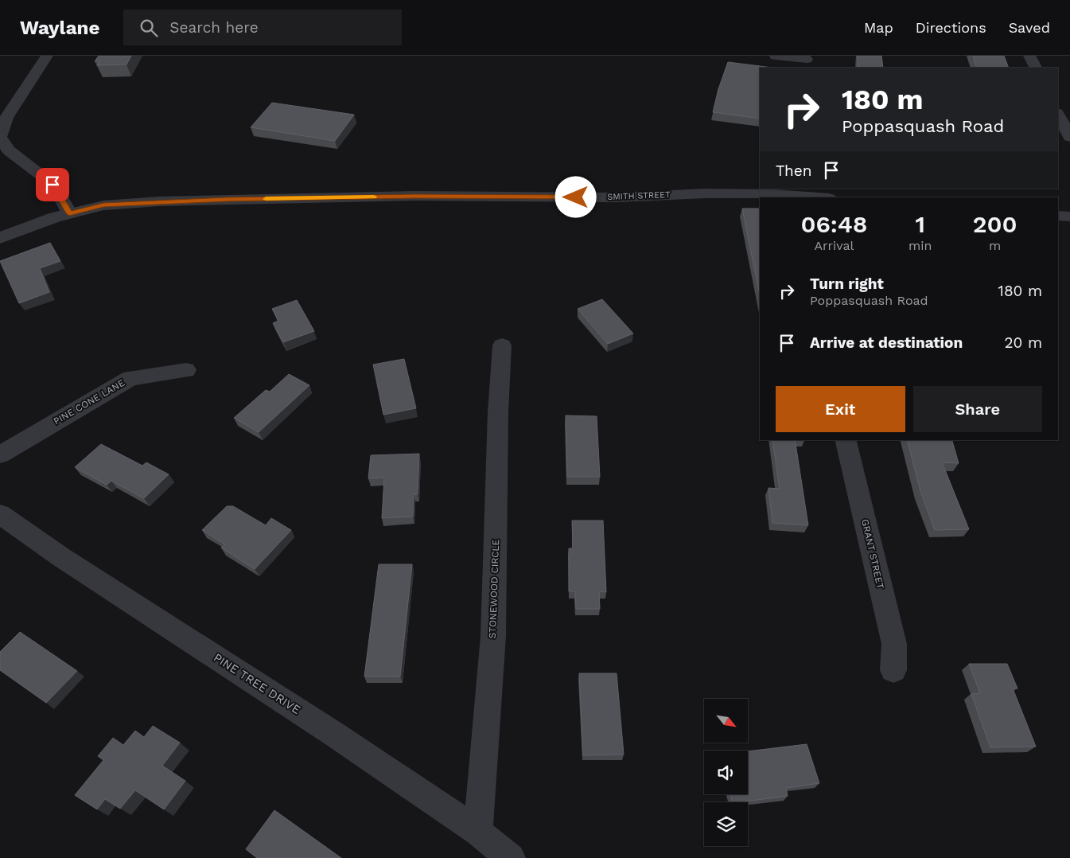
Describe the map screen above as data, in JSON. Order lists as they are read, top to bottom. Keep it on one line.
{"streets":{"street":["SMITH STREET","PINE CONE LANE","GRANT STREET","STONEWOOD CIRCLE","PINE TREE DRIVE"]},"crossings":[["STONEWOOD CIRCLE","PINE TREE DRIVE"]],"north":"bottom right","page":{"header":"Waylane","search":"Search here","nav":["Map","Directions","Saved"],"turn":["180 m","Poppasquash Road"],"then":"Then","eta":["06:48","Arrival","1","min","200","m"],"list":[{"name":"Turn right","note":"Poppasquash Road","value":"180 m"},{"name":"Arrive at destination","value":"20 m"}],"buttons":["Exit","Share"]}}
